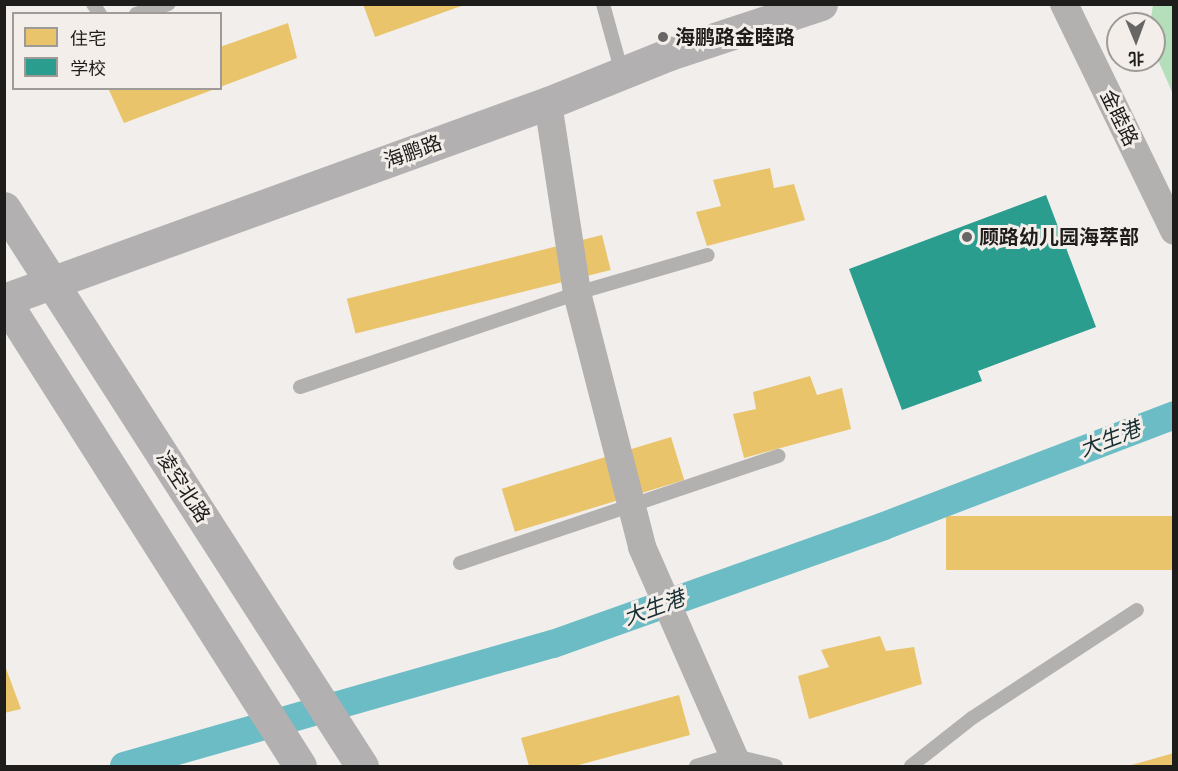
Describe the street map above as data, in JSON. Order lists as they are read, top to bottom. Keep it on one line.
{"streets":{"main road":["海鹏路","凌空北路"],"street":["金睦路"]},"crossings":[["海鹏路","凌空北路"]],"water":["大生港"],"places":["海鹏路金睦路","顾路幼儿园海萃部"],"legend":["住宅","学校"],"north":"bottom"}
